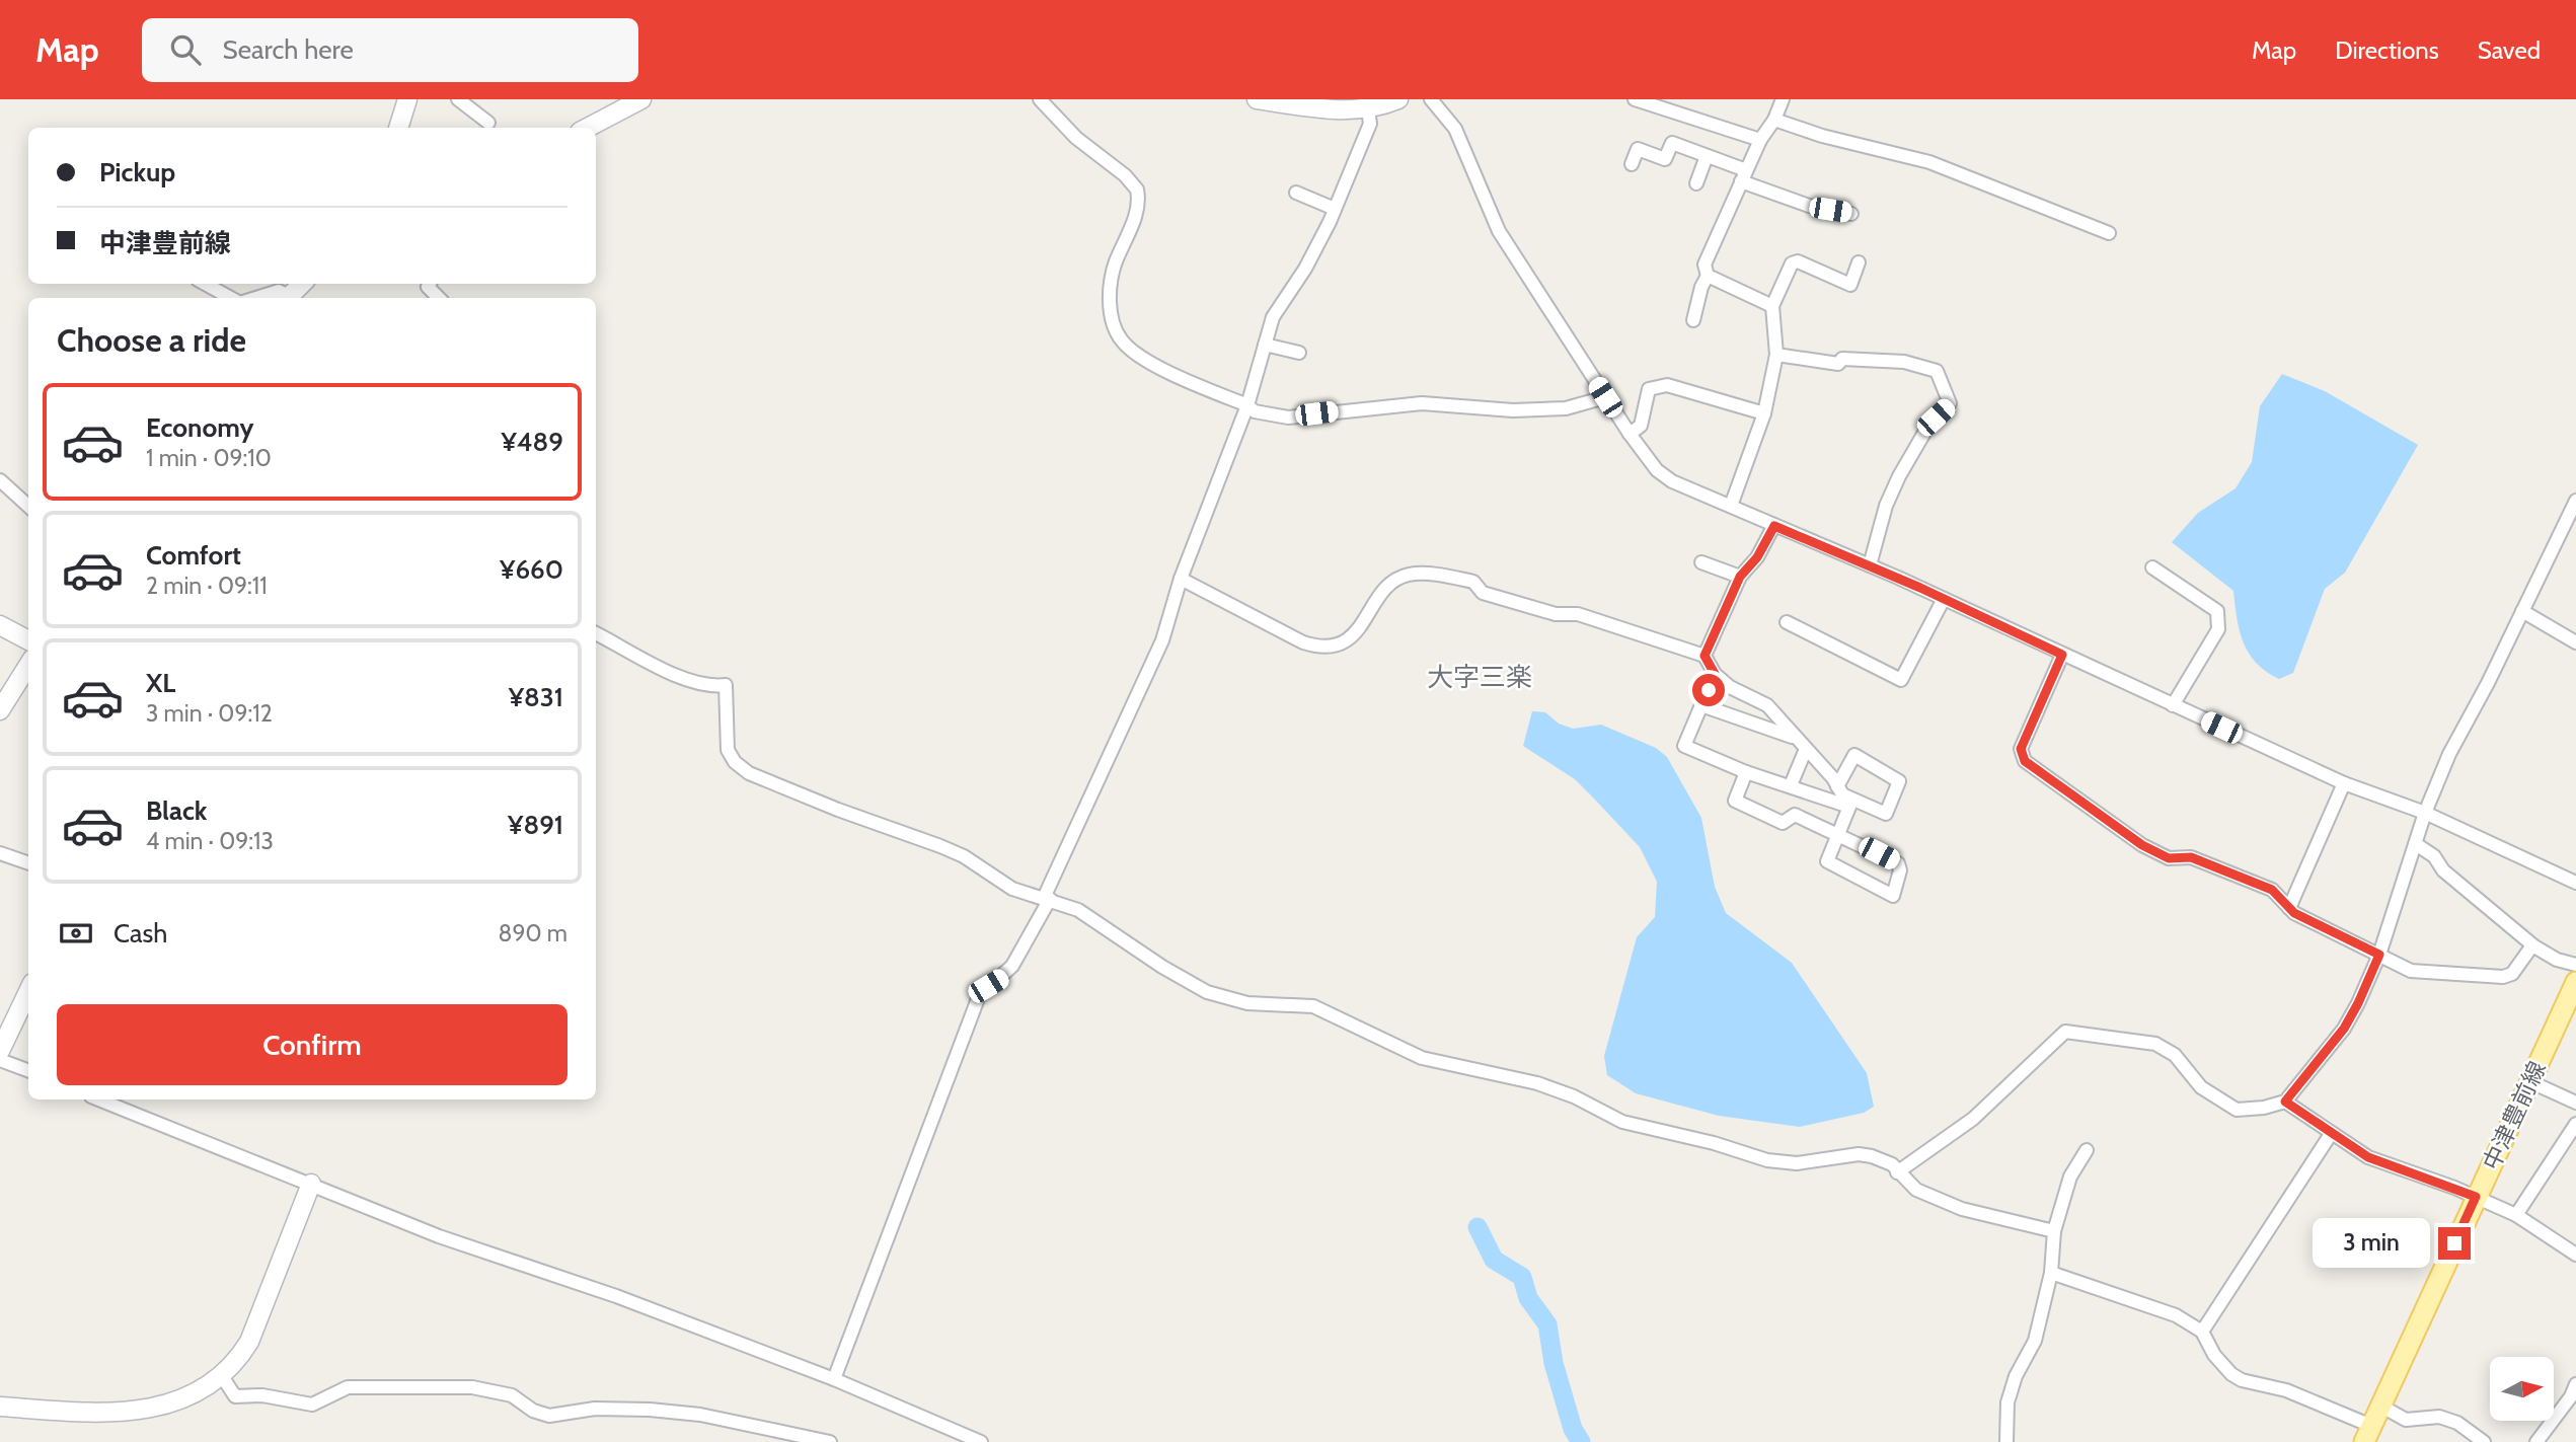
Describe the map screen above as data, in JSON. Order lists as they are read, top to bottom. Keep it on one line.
{"streets":{"main road":["中津豊前線"]},"districts":["大字三楽"],"north":"right","page":{"header":"Map","search":"Search here","nav":["Map","Directions","Saved"],"banner":["Pickup","中津豊前線"],"heading":"Choose a ride","list":[{"name":"Economy","note":"1 min · 09:10","value":"¥489"},{"name":"Comfort","note":"2 min · 09:11","value":"¥660"},{"name":"XL","note":"3 min · 09:12","value":"¥831"},{"name":"Black","note":"4 min · 09:13","value":"¥891"}],"pay":["Cash","890 m"],"buttons":"Confirm","bubble":"3 min"}}
